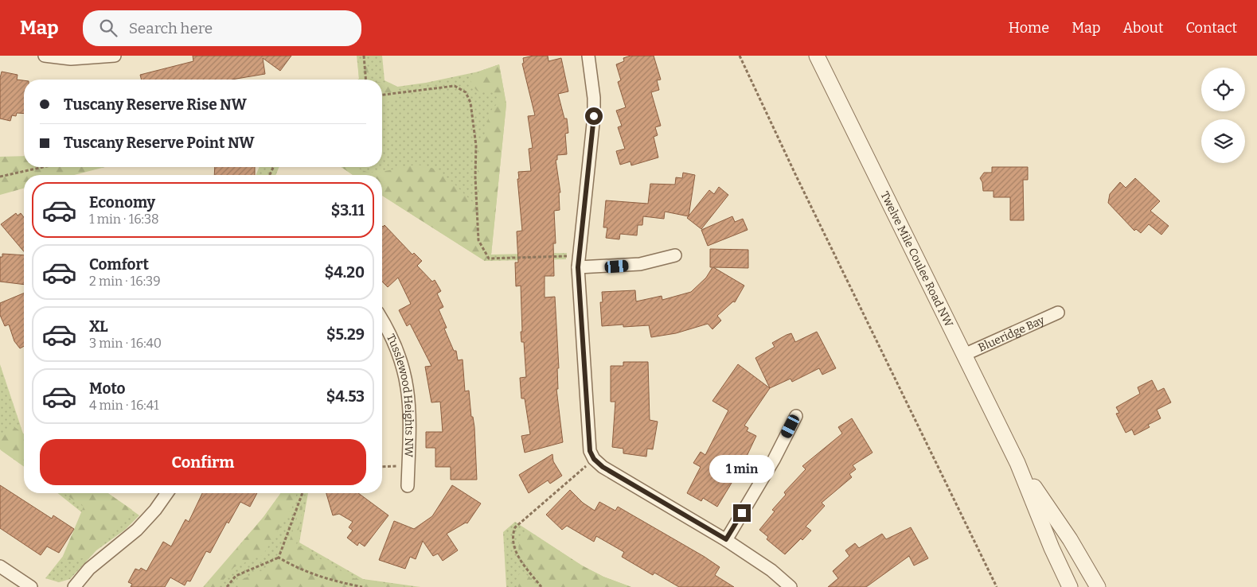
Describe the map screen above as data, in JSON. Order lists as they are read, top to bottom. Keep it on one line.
{"streets":{"street":["Twelve Mile Coulee Road NW","Blueridge Bay","Tusslewood Heights NW"]},"crossings":[["Twelve Mile Coulee Road NW","Blueridge Bay"]],"page":{"header":"Map","search":"Search here","nav":["Home","Map","About","Contact"],"banner":["Tuscany Reserve Rise NW","Tuscany Reserve Point NW"],"list":[{"name":"Economy","note":"1 min · 16:38","value":"$3.11"},{"name":"Comfort","note":"2 min · 16:39","value":"$4.20"},{"name":"XL","note":"3 min · 16:40","value":"$5.29"},{"name":"Moto","note":"4 min · 16:41","value":"$4.53"}],"buttons":"Confirm","bubble":"1 min"}}
